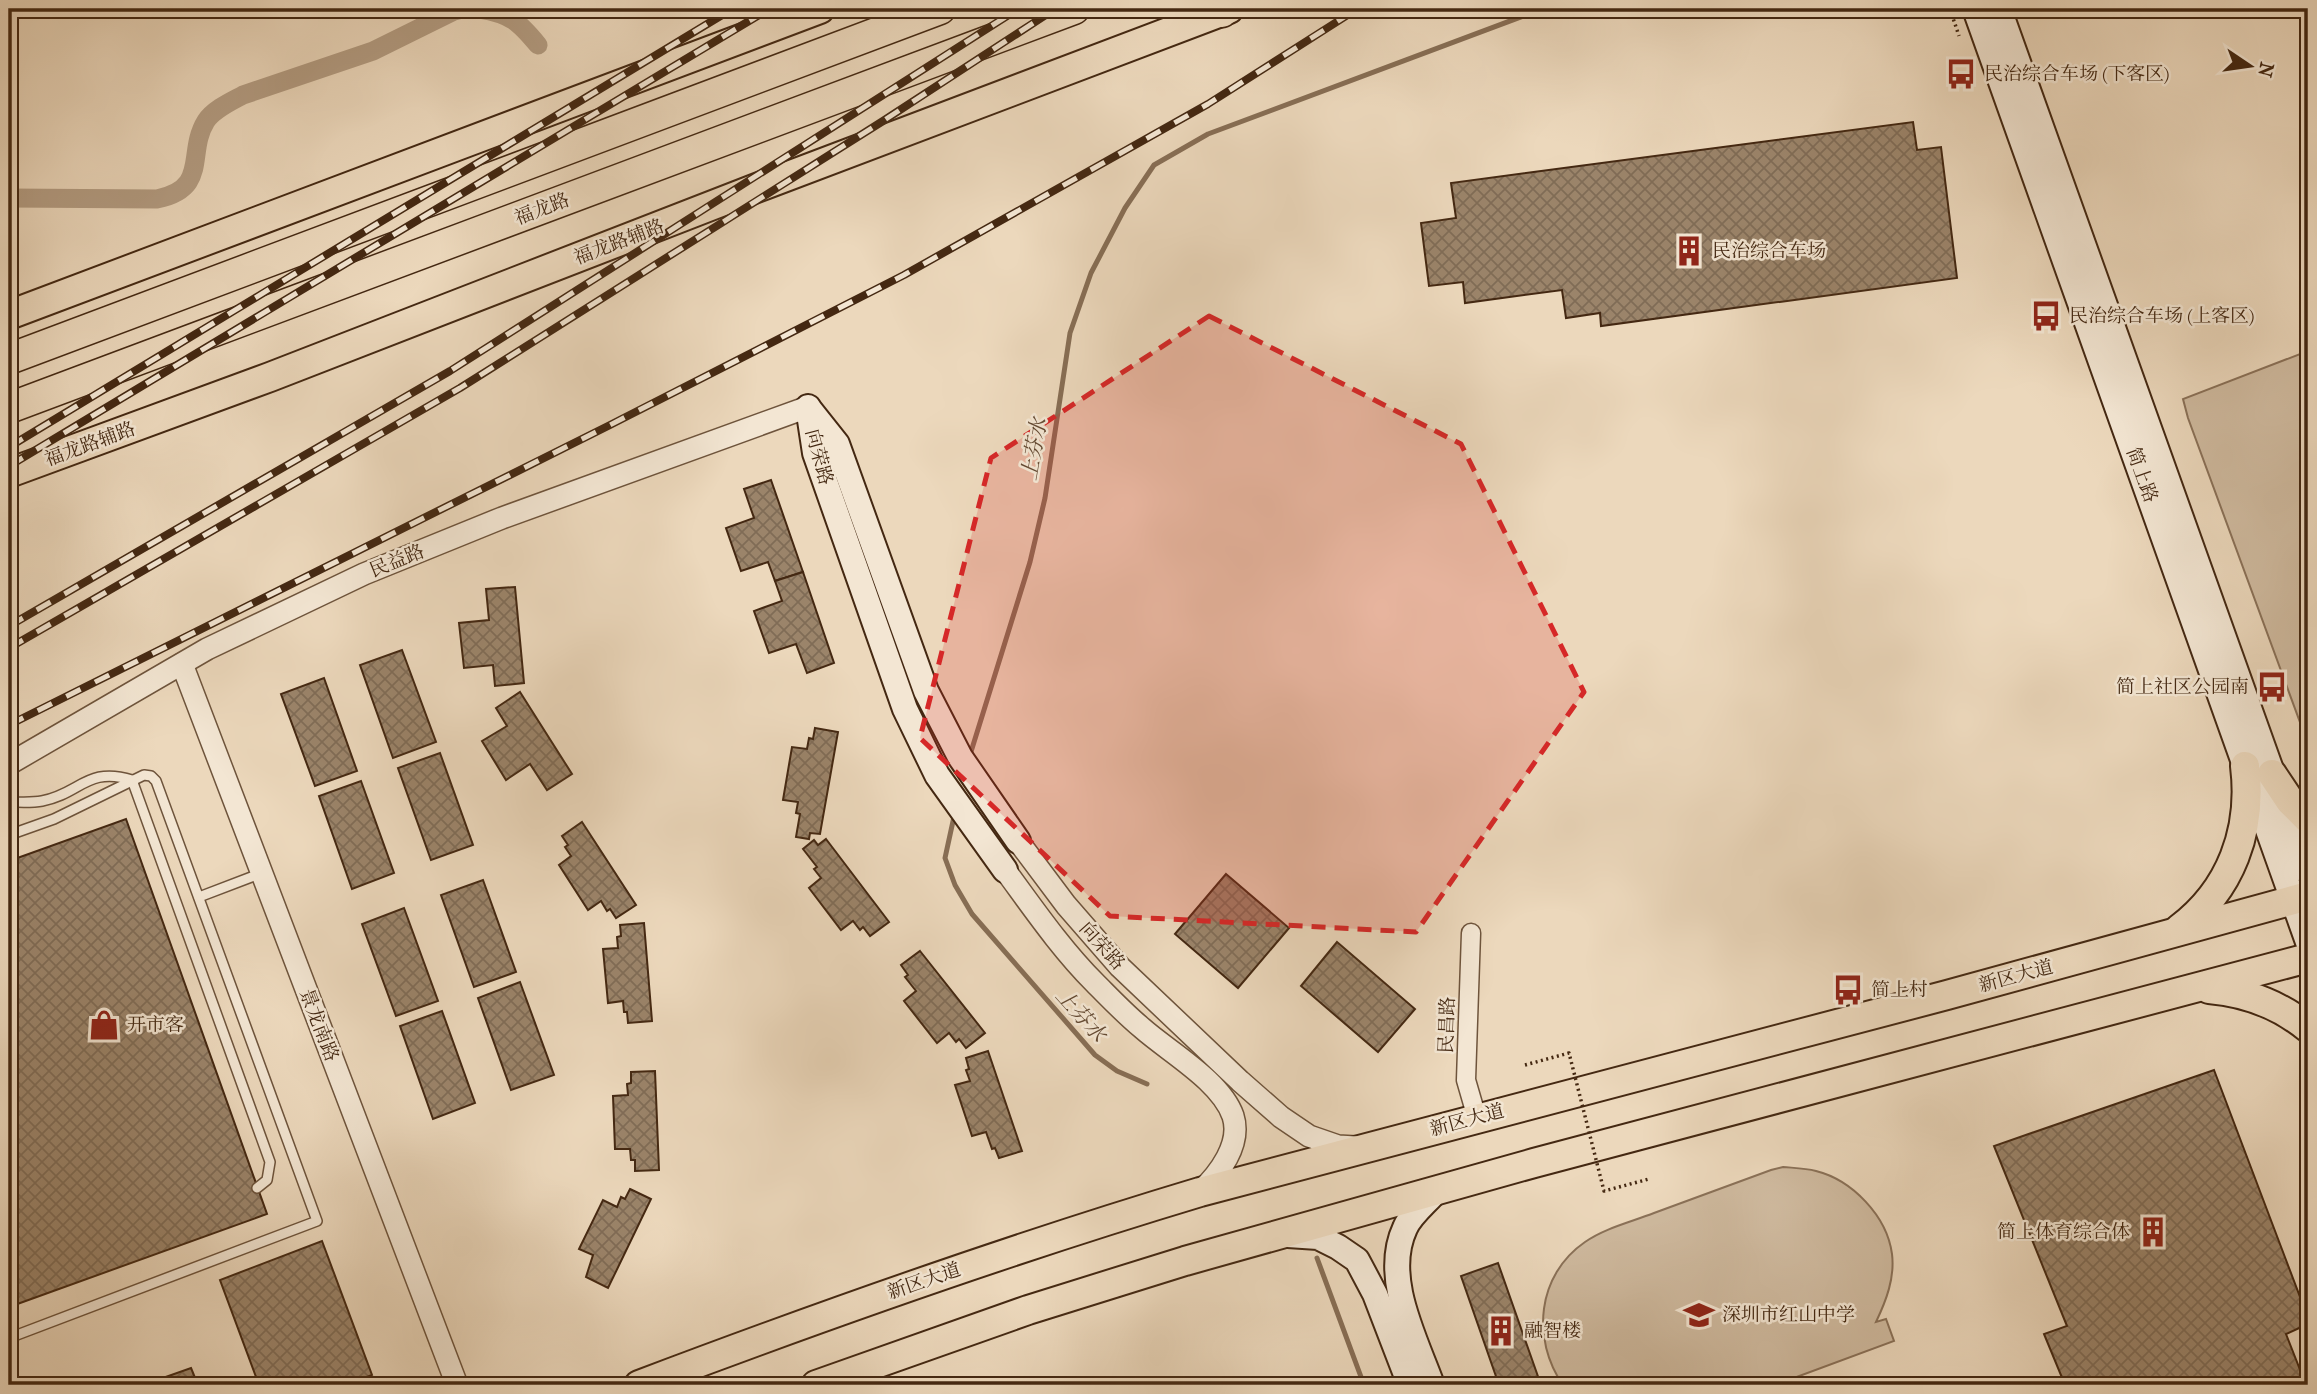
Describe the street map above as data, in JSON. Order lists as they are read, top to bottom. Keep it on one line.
{"streets":{"highway":["福龙路"],"main road":["福龙路辅路","向荣路","简上路","新区大道"],"street":["民益路","景龙南路","民昌路"]},"crossings":[["向荣路","民益路"],["向荣路","新区大道"],["简上路","新区大道"],["民益路","景龙南路"],["新区大道","民昌路"]],"water":["上芬水"],"places":{"bus stop":["民治综合车场 (下客区)","民治综合车场 (上客区)","简上社区公园南","简上村"],"building":["民治综合车场","简上体育综合体","融智楼"],"shop":["开市客"],"school or university":["深圳市红山中学"]},"north":"right"}
